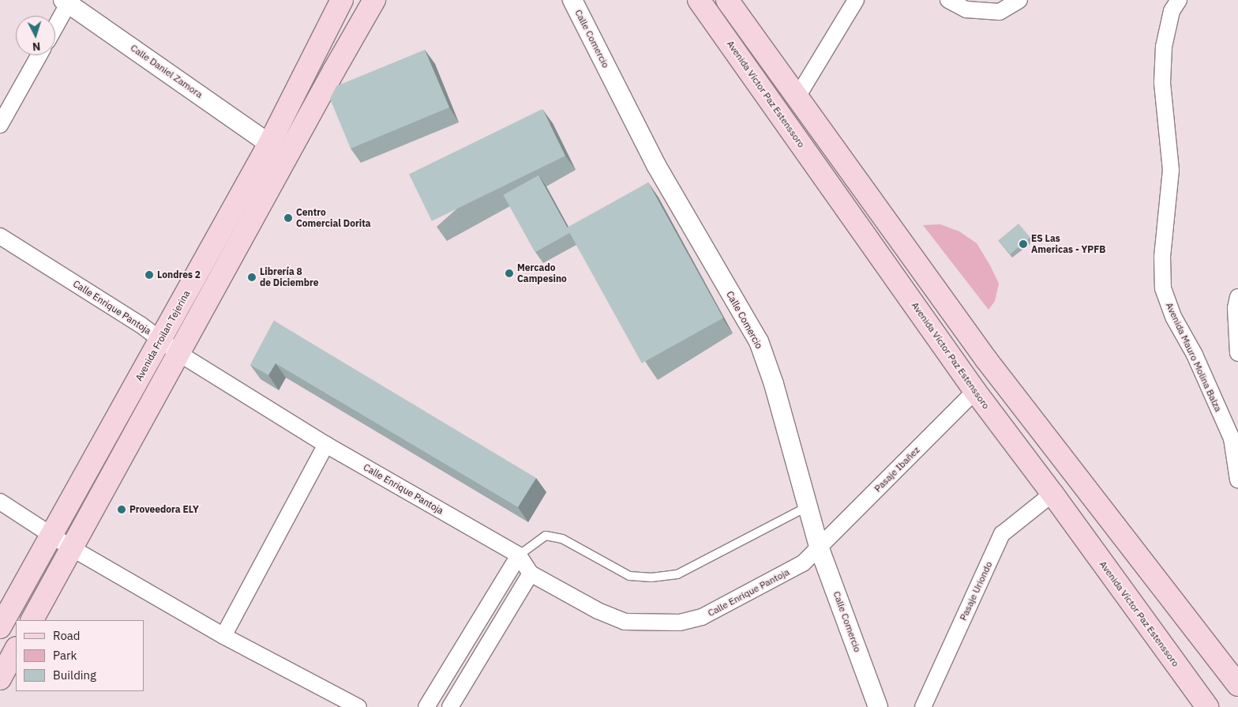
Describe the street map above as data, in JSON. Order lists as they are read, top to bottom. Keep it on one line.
{"streets":{"main road":["Avenida Víctor Paz Estenssoro","Avenida Froilan Tejerina"],"street":["Calle Comercio","Calle Daniel Zamora","Calle Enrique Pantoja","Avenida Mauro Molina Balza","Pasaje Ibañez","Pasaje Uriondo"]},"crossings":[["Calle Comercio","Calle Enrique Pantoja"],["Calle Comercio","Pasaje Ibañez"],["Calle Daniel Zamora","Avenida Froilan Tejerina"],["Avenida Víctor Paz Estenssoro","Pasaje Ibañez"],["Avenida Víctor Paz Estenssoro","Pasaje Uriondo"],["Calle Enrique Pantoja","Avenida Froilan Tejerina"],["Calle Enrique Pantoja","Pasaje Ibañez"]],"places":["Centro Comercial Dorita","ES Las Americas - YPFB","Mercado Campesino","Londres 2","Librería 8 de Diciembre","Proveedora ELY"],"legend":["Road","Park","Building"],"north":"bottom"}
